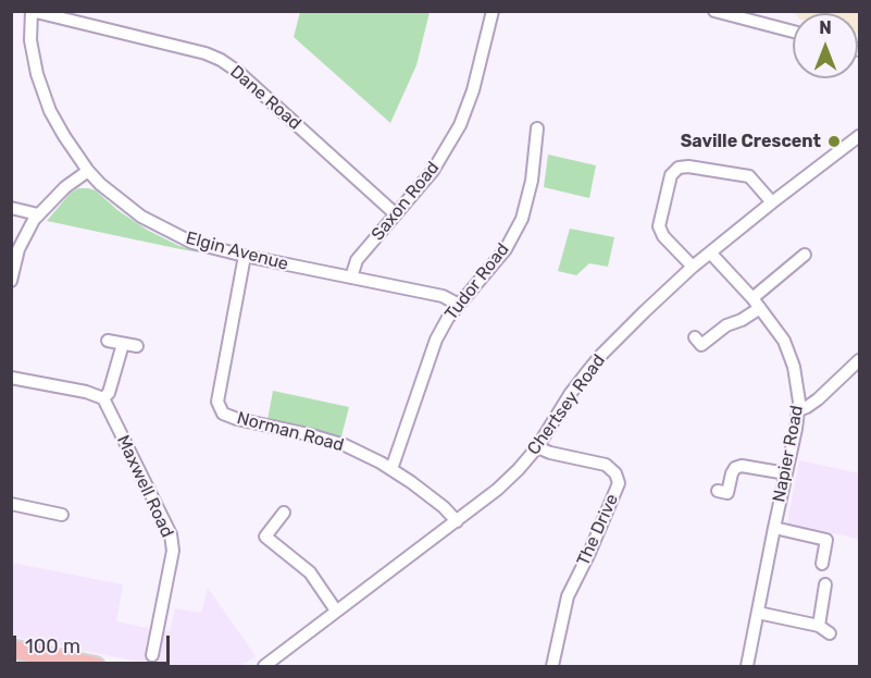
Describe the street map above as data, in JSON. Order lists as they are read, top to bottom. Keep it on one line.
{"streets":{"street":["Dane Road","Saxon Road","Elgin Avenue","Tudor Road","Chertsey Road","Norman Road","Napier Road","Maxwell Road","The Drive"]},"crossings":[["Dane Road","Saxon Road"],["Dane Road","Elgin Avenue"],["Saxon Road","Elgin Avenue"],["Elgin Avenue","Tudor Road"],["Elgin Avenue","Norman Road"],["Tudor Road","Norman Road"],["Chertsey Road","Norman Road"],["Chertsey Road","Napier Road"],["Chertsey Road","The Drive"]],"places":["Saville Crescent"],"scale_bar":"100 m","north":"top"}
